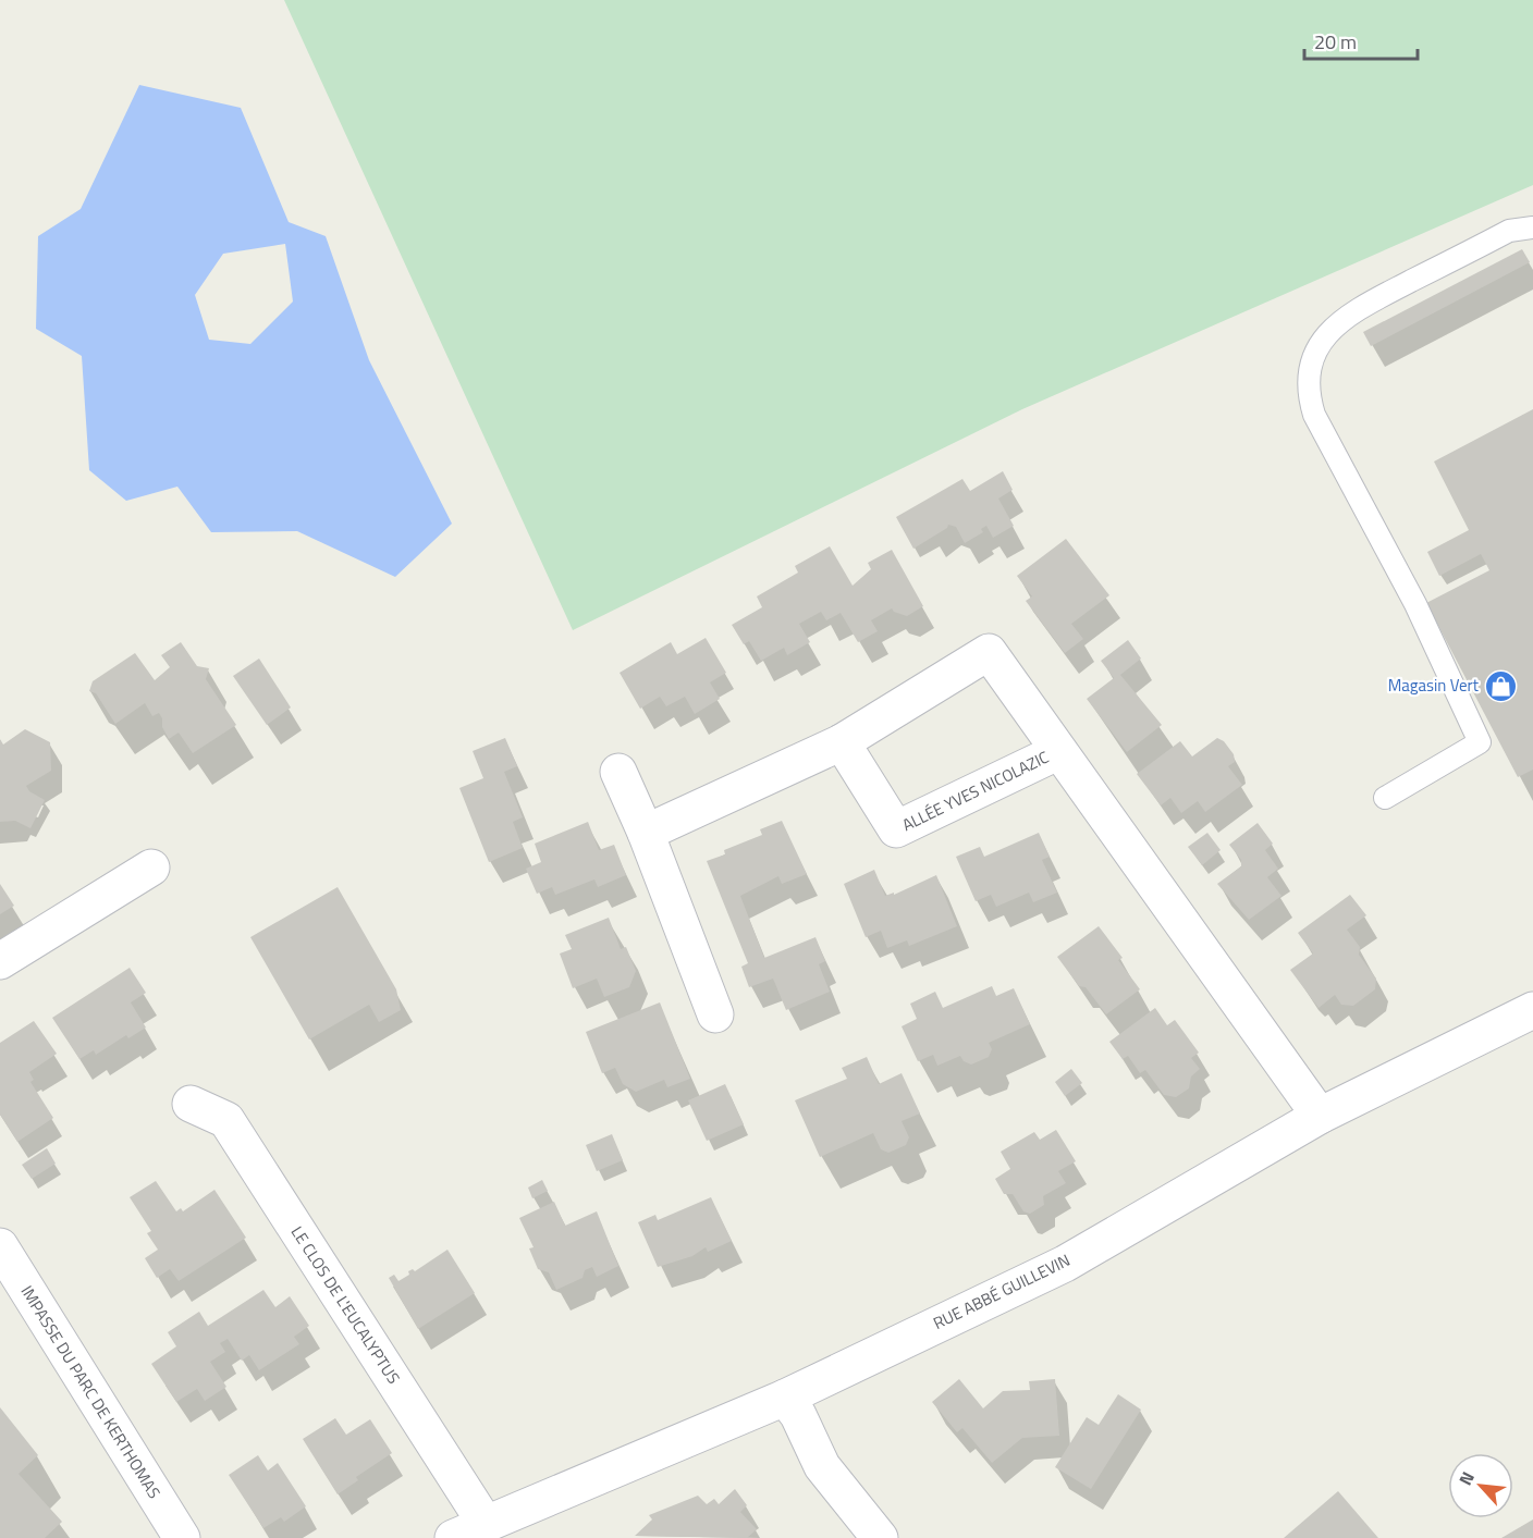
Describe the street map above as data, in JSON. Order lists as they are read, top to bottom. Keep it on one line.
{"streets":{"street":["ALLÉE YVES NICOLAZIC","RUE ABBÉ GUILLEVIN","LE CLOS DE L'EUCALYPTUS","IMPASSE DU PARC DE KERTHOMAS"]},"crossings":[["ALLÉE YVES NICOLAZIC","RUE ABBÉ GUILLEVIN"],["RUE ABBÉ GUILLEVIN","LE CLOS DE L'EUCALYPTUS"]],"places":{"shop":["Magasin Vert"]},"scale_bar":"20 m","north":"top left"}
